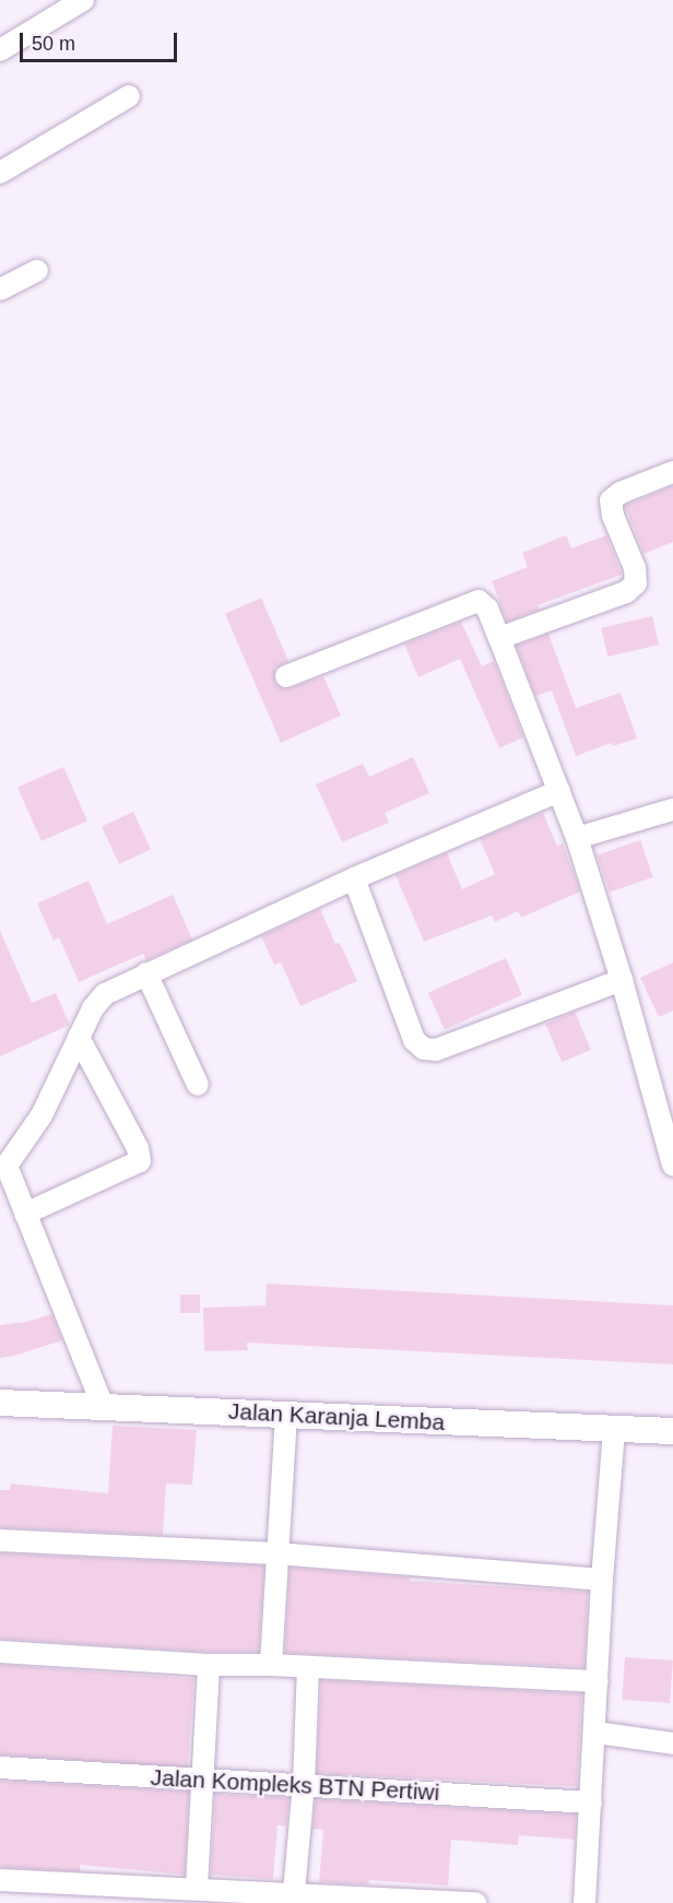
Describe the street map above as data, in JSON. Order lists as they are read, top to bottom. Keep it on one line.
{"streets":{"main road":["Jalan Karanja Lemba"],"street":["Jalan Kompleks BTN Pertiwi"]},"scale_bar":"50 m"}
